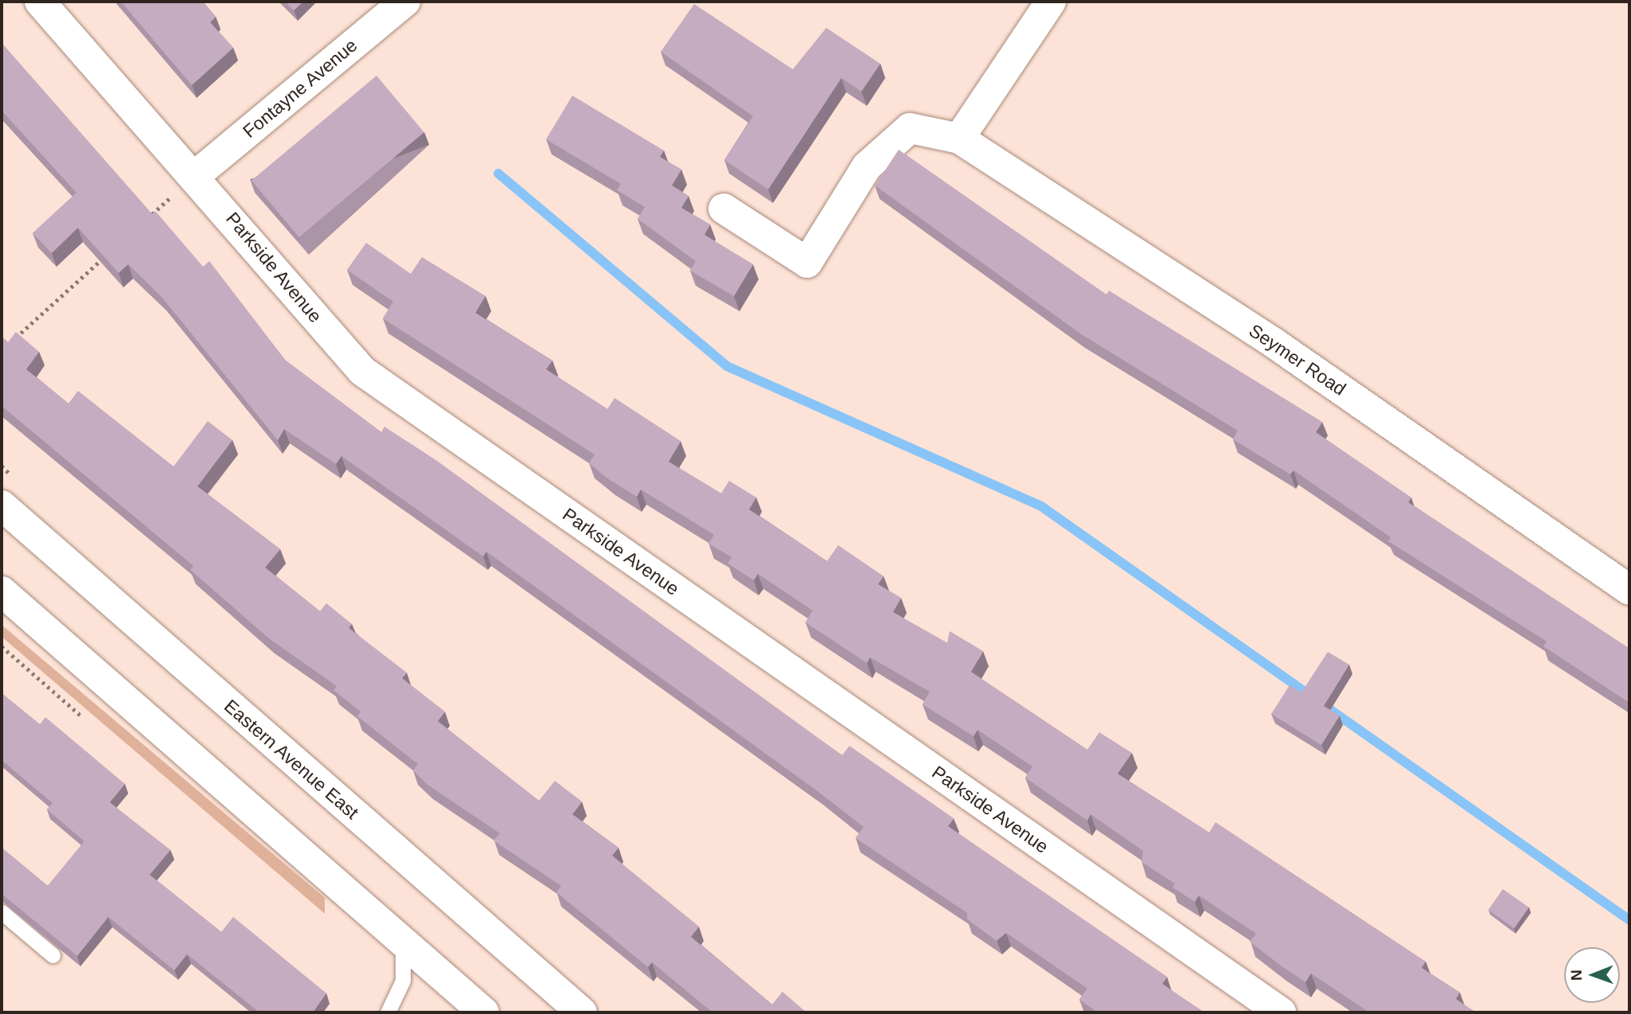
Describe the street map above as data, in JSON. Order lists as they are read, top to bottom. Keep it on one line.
{"streets":{"main road":["Fontayne Avenue","Parkside Avenue","Seymer Road","Eastern Avenue East"]},"crossings":[["Fontayne Avenue","Parkside Avenue"]],"north":"left"}
